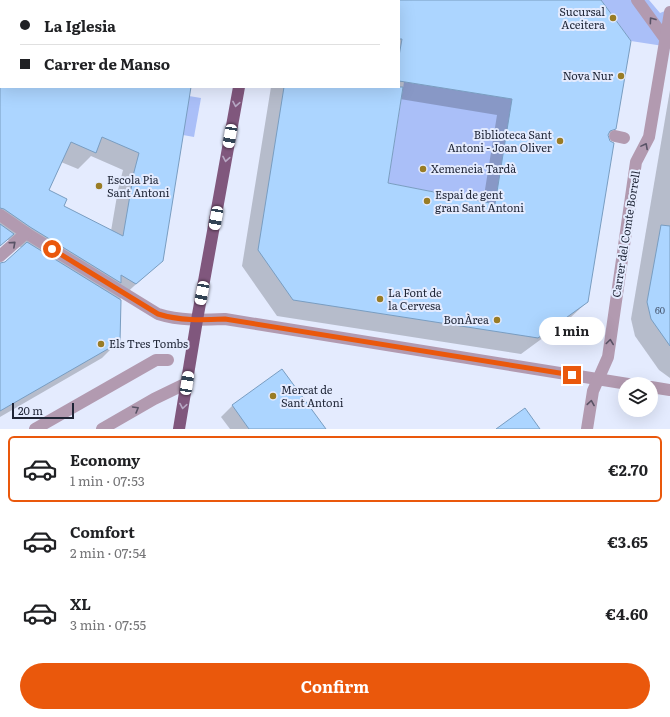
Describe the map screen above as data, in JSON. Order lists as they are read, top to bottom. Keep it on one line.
{"streets":{"street":["Carrer del Comte Borrell"]},"one_way":["Carrer del Comte Borrell"],"places":["Sucursal Aceitera","Nova Nur","Biblioteca Sant Antoni - Joan Oliver","Xemeneia Tardà","Escola Pia Sant Antoni","Espai de gent gran Sant Antoni","La Font de la Cervesa","BonÀrea","Els Tres Tombs","Mercat de Sant Antoni"],"house_numbers":["60"],"scale_bar":"20 m","page":{"banner":["La Iglesia","Carrer de Manso"],"bubble":"1 min","scale":"20 m","list":[{"name":"Economy","note":"1 min · 07:53","value":"€2.70"},{"name":"Comfort","note":"2 min · 07:54","value":"€3.65"},{"name":"XL","note":"3 min · 07:55","value":"€4.60"}],"buttons":"Confirm"}}
